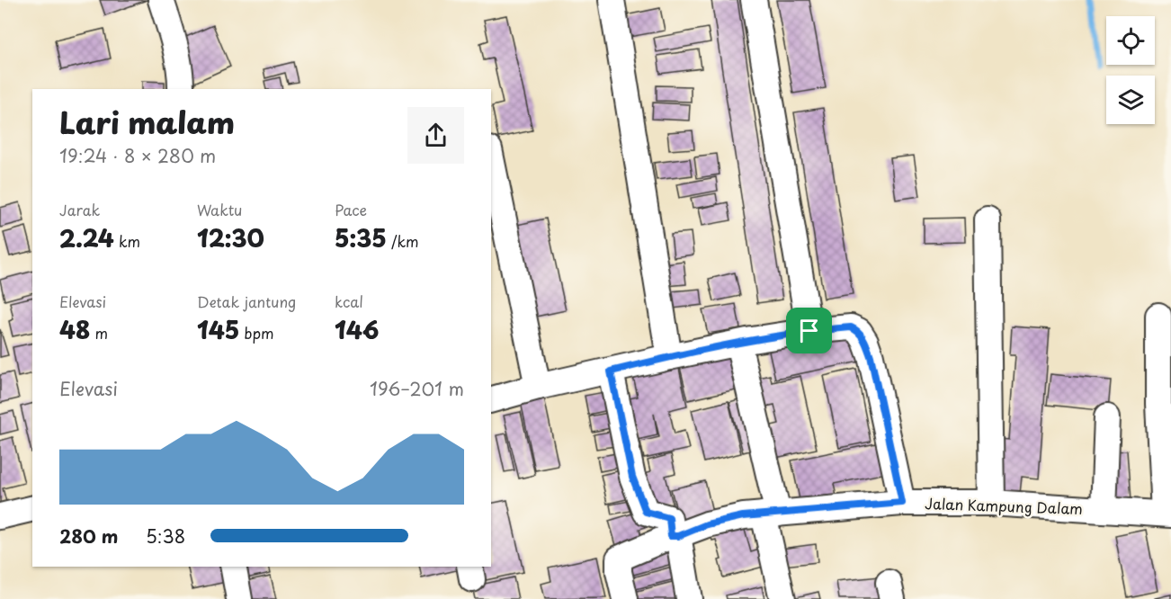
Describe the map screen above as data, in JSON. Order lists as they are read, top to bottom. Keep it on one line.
{"streets":{"street":["Jalan Kampung Dalam"]},"page":{"heading":["Lari malam","19:24 · 8 × 280 m"],"stats":[["Jarak","2.24 km"],["Waktu","12:30"],["Pace","5:35 /km"],["Elevasi","48 m"],["Detak jantung","145 bpm"],["kcal","146"]],"chart":["Elevasi","196–201 m"],"list":[{"name":"280 m","note":"5:38"}]}}
